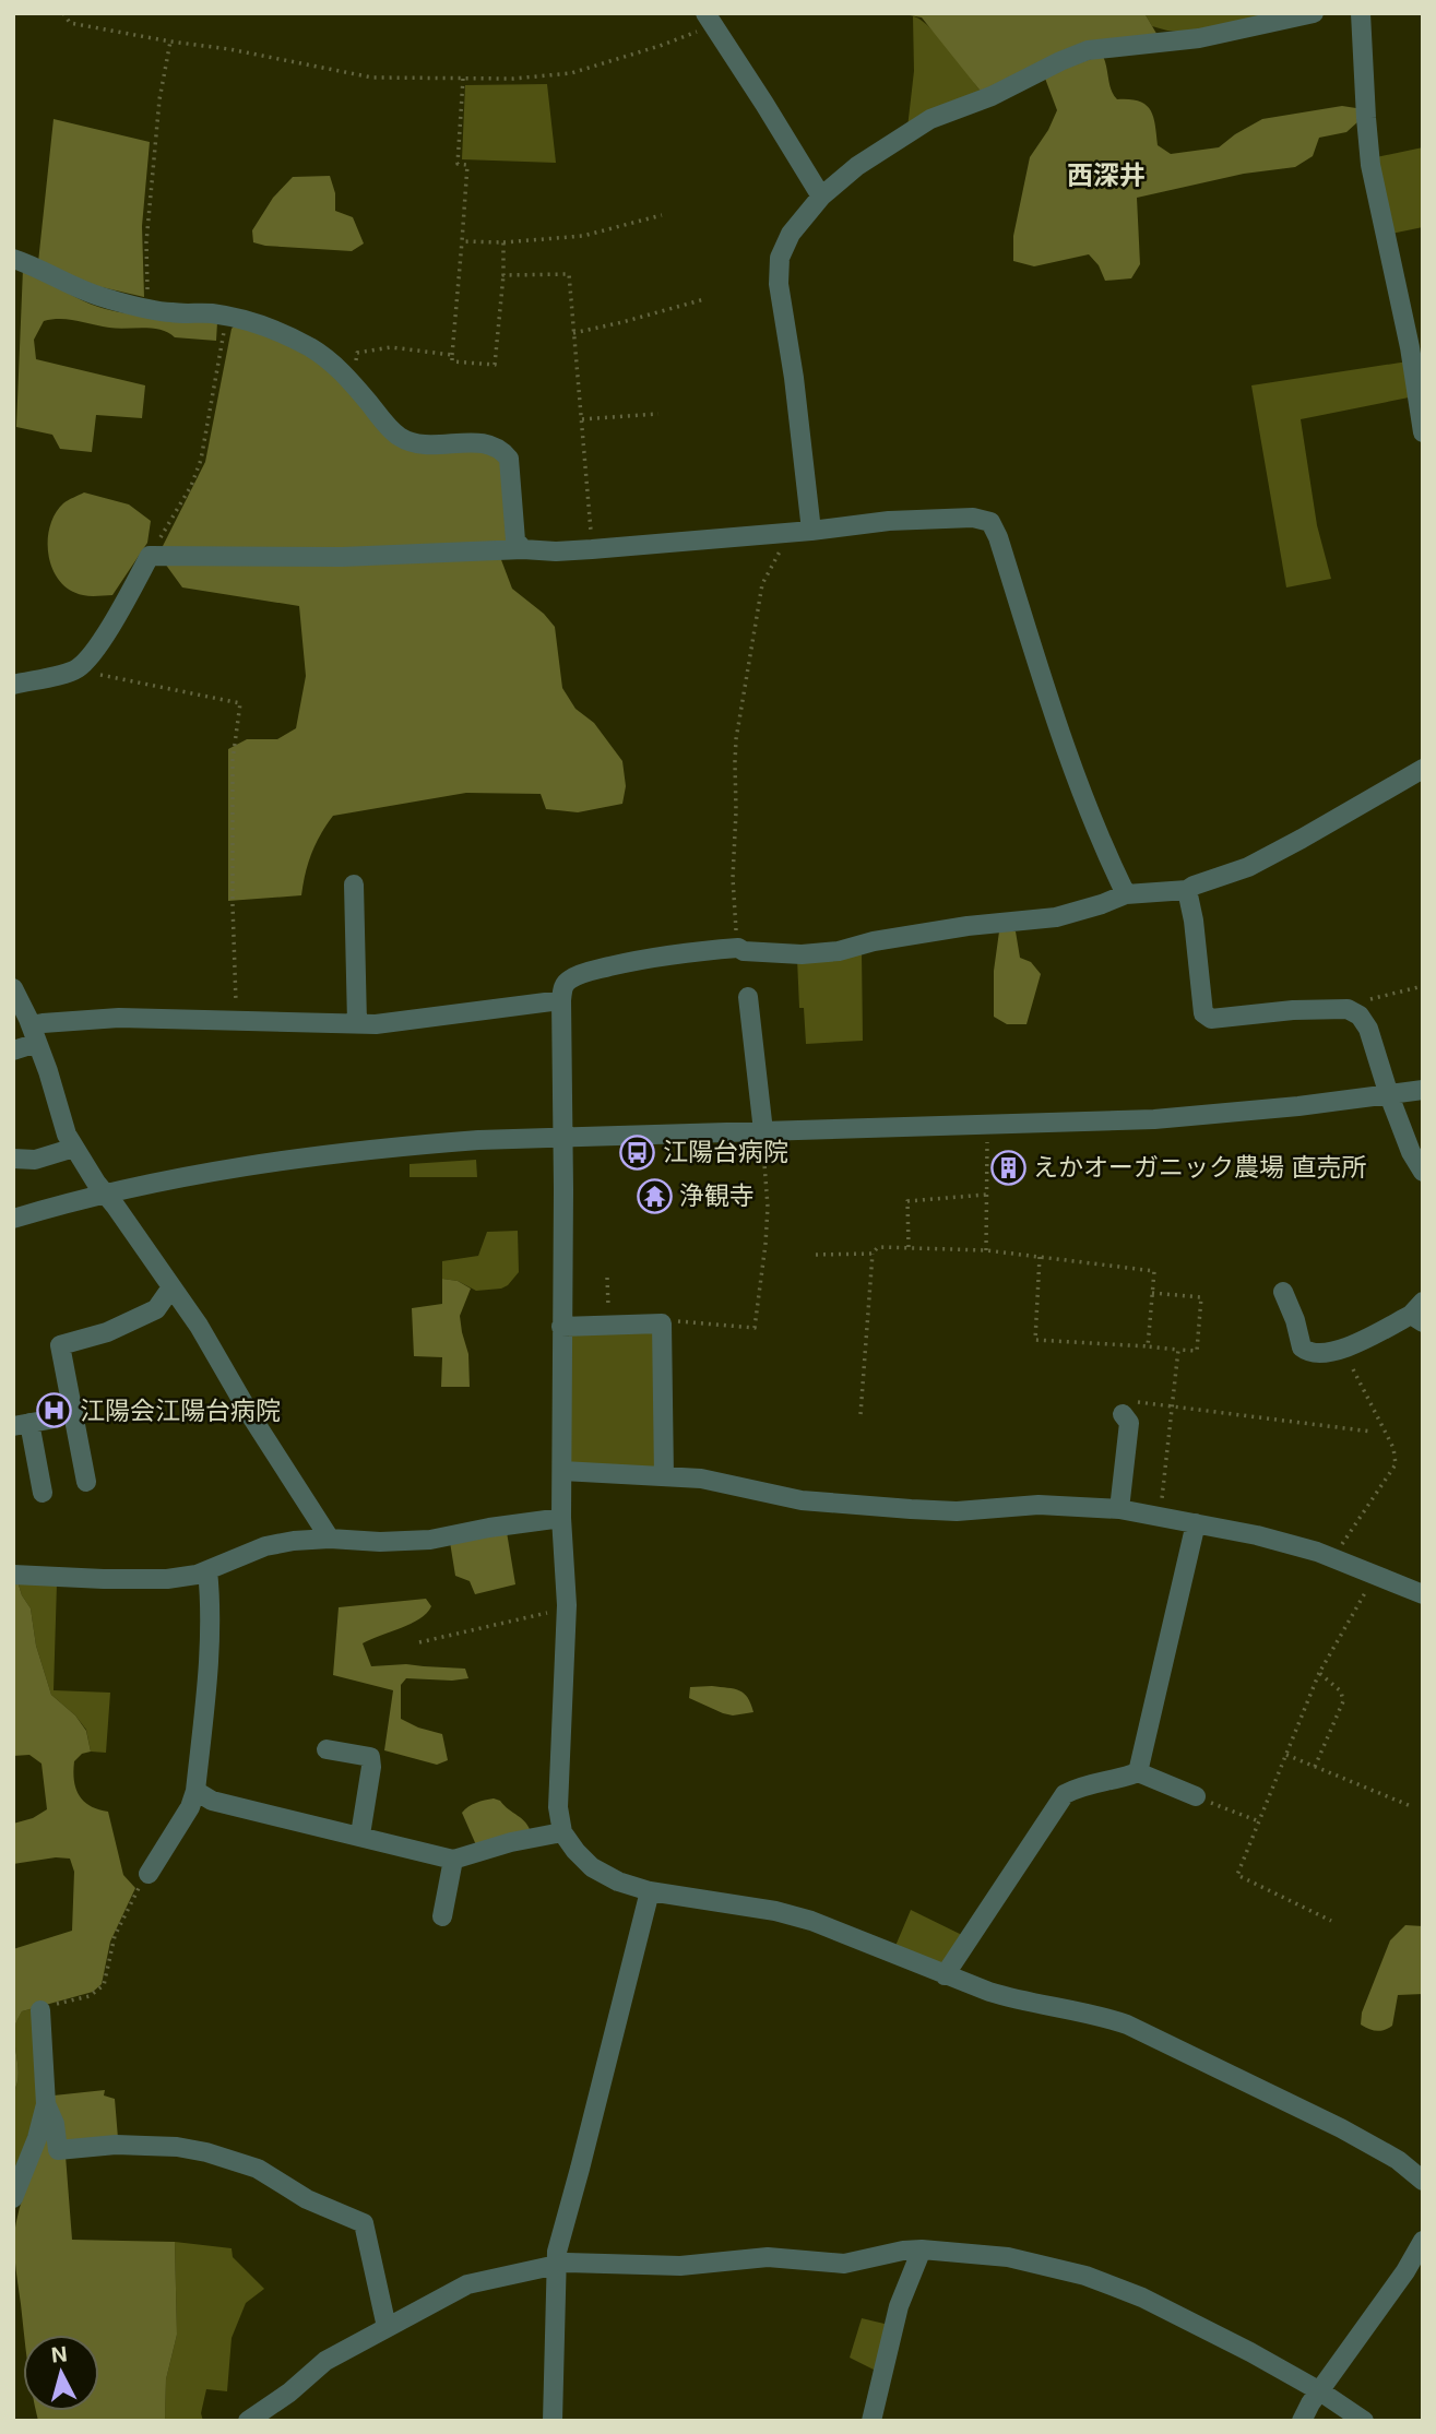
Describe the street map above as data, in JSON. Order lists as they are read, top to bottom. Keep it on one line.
{"districts":["西深井"],"places":{"bus stop":["江陽台病院"],"building":["えかオーガニック農場 直売所"],"temple":["浄観寺"],"hospital":["江陽会江陽台病院"]},"north":"top"}
